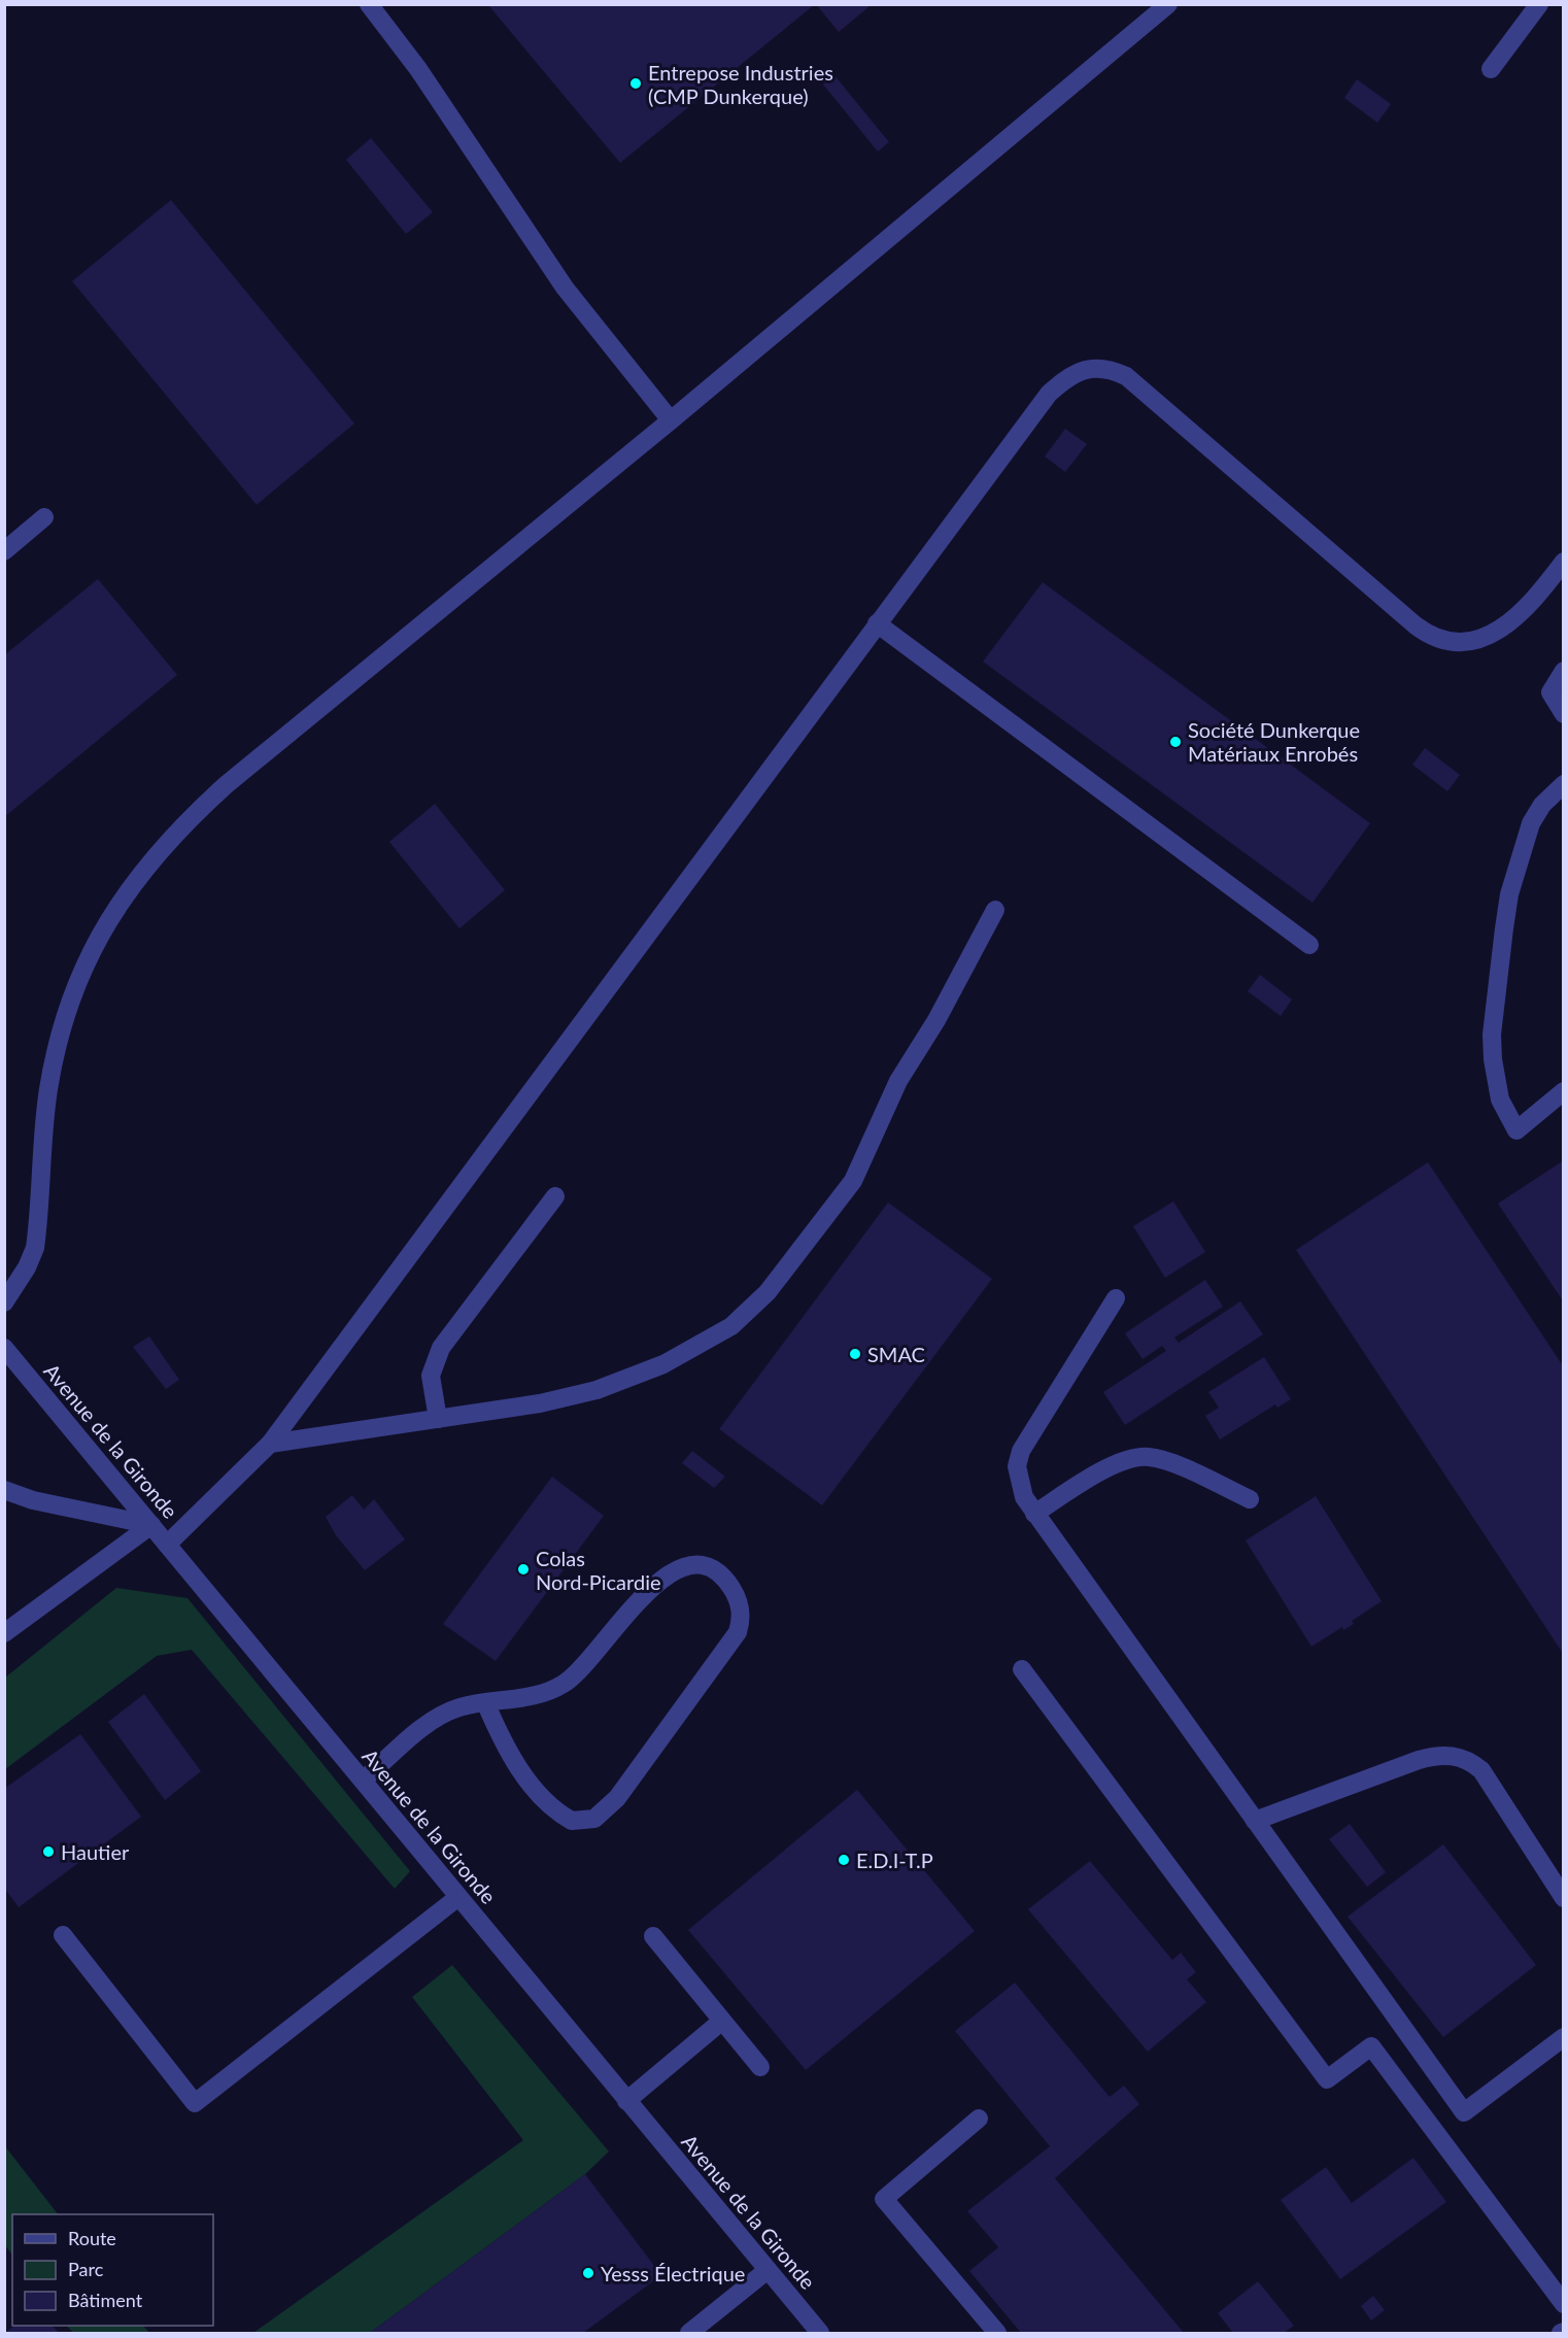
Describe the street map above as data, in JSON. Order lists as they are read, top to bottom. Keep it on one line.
{"streets":{"street":["Avenue de la Gironde"]},"places":["Entrepose Industries (CMP Dunkerque)","Société Dunkerque Matériaux Enrobés","SMAC","Colas Nord-Picardie","Hautier","E.D.I-T.P","Yesss Électrique"],"legend":["Route","Parc","Bâtiment"]}
